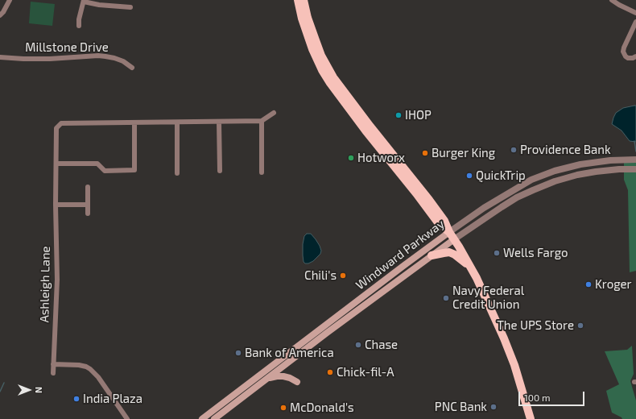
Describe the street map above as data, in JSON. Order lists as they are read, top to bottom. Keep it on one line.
{"streets":{"main road":["Windward Parkway"],"street":["Millstone Drive","Ashleigh Lane"]},"places":["IHOP","Providence Bank","Burger King","Hotworx","QuickTrip","Wells Fargo","Chili's","Kroger","Navy Federal Credit Union","The UPS Store","Chase","Bank of America","Chick-fil-A","India Plaza","PNC Bank","McDonald's"],"scale_bar":"100 m","north":"right"}
